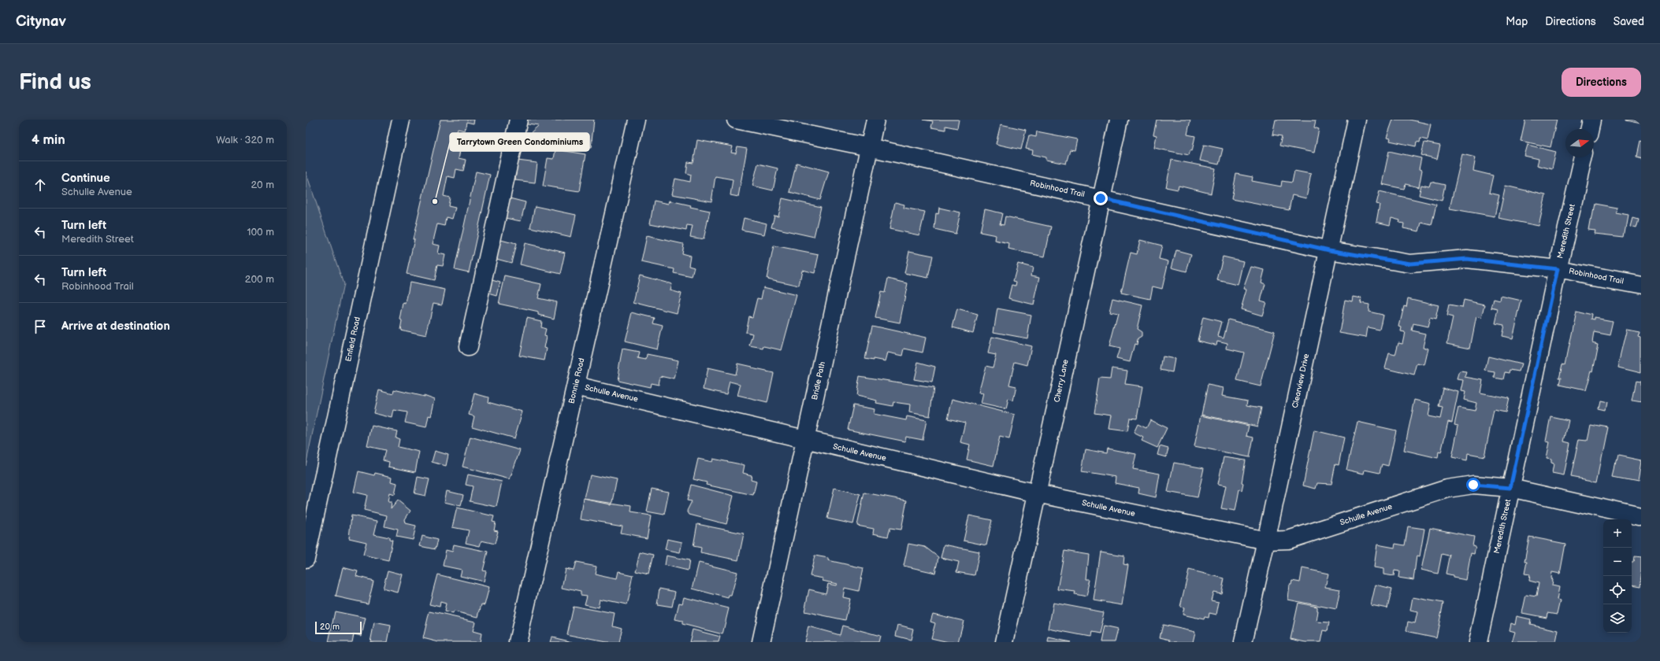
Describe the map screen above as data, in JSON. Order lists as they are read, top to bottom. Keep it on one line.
{"streets":{"street":["Robinhood Trail","Meredith Street","Enfield Road","Bonnie Road","Bridle Path","Cherry Lane","Clearview Drive","Schulle Avenue"]},"crossings":[["Robinhood Trail","Meredith Street"],["Robinhood Trail","Bridle Path"],["Robinhood Trail","Cherry Lane"],["Robinhood Trail","Clearview Drive"],["Meredith Street","Schulle Avenue"],["Bonnie Road","Schulle Avenue"],["Bridle Path","Schulle Avenue"],["Cherry Lane","Schulle Avenue"],["Clearview Drive","Schulle Avenue"]],"places":["Tarrytown Green Condominiums"],"scale_bar":"20 m","north":"right","page":{"header":"Citynav","nav":["Map","Directions","Saved"],"buttons":"Directions","title":"Find us","heading":["4 min","Walk · 320 m"],"list":[["Continue","Schulle Avenue","20 m"],["Turn left","Meredith Street","100 m"],["Turn left","Robinhood Trail","200 m"],"Arrive at destination"],"map_buttons":["+","−"],"scale":"20 m"}}
